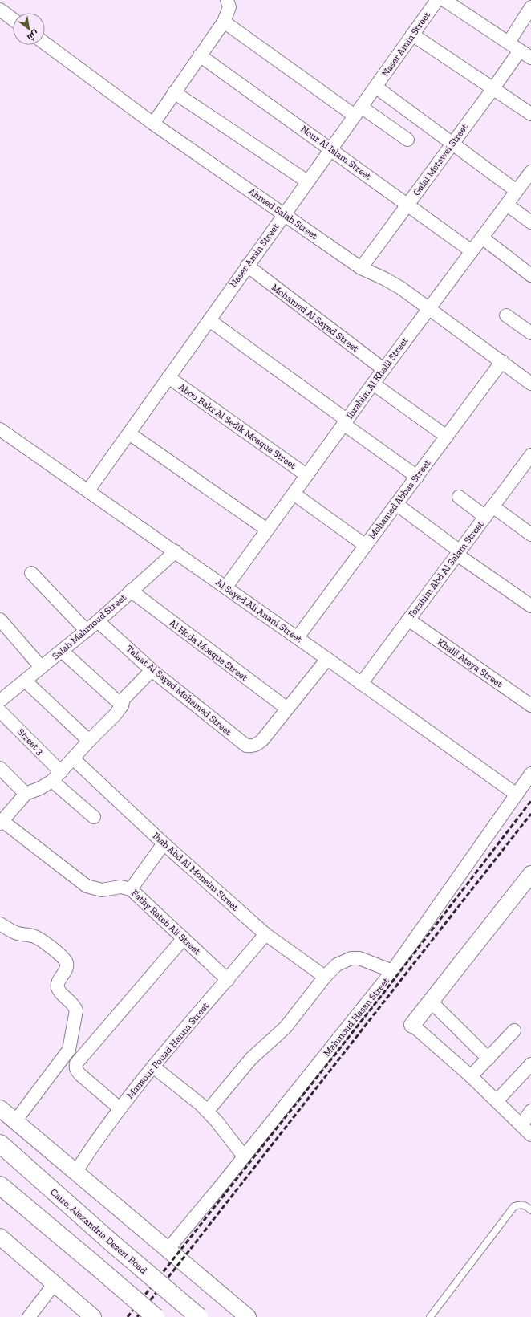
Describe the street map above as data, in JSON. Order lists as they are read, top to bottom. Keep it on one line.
{"streets":{"highway":["Cairo, Alexandria Desert Road"],"street":["Naser Amin Street","Nour Al Islam Street","Galal Metawei Street","Ahmed Salah Street","Mohamed Al Sayed Street","Ibrahim Al Khalil Street","Abou Bakr Al Sedik Mosque Street","Mohamed Abbas Street","Ibrahim Abd Al Salam Street","Al Sayed Ali Anani Street","Salah Mahmoud Street","Al Hoda Mosque Street","Khalil Ateya Street","Talaat Al Sayed Mohamed Street","Street 3","Ihab Abd Al Moneim Street","Fathy Rateb Ali Street","Mahmoud Hassn Street","Mansour Fouad Hanna Street"]},"crossings":[["Naser Amin Street","Nour Al Islam Street"],["Naser Amin Street","Ahmed Salah Street"],["Naser Amin Street","Mohamed Al Sayed Street"],["Naser Amin Street","Abou Bakr Al Sedik Mosque Street"],["Naser Amin Street","Al Sayed Ali Anani Street"],["Nour Al Islam Street","Galal Metawei Street"],["Nour Al Islam Street","Ibrahim Al Khalil Street"],["Galal Metawei Street","Ahmed Salah Street"],["Ahmed Salah Street","Ibrahim Al Khalil Street"],["Ahmed Salah Street","Mohamed Abbas Street"],["Mohamed Al Sayed Street","Ibrahim Al Khalil Street"],["Ibrahim Al Khalil Street","Abou Bakr Al Sedik Mosque Street"],["Ibrahim Al Khalil Street","Al Sayed Ali Anani Street"],["Mohamed Abbas Street","Al Sayed Ali Anani Street"],["Ibrahim Abd Al Salam Street","Al Sayed Ali Anani Street"],["Ibrahim Abd Al Salam Street","Khalil Ateya Street"],["Al Sayed Ali Anani Street","Salah Mahmoud Street"],["Al Sayed Ali Anani Street","Mahmoud Hassn Street"],["Salah Mahmoud Street","Al Hoda Mosque Street"],["Salah Mahmoud Street","Talaat Al Sayed Mohamed Street"],["Al Hoda Mosque Street","Talaat Al Sayed Mohamed Street"],["Ihab Abd Al Moneim Street","Mansour Fouad Hanna Street"],["Fathy Rateb Ali Street","Mansour Fouad Hanna Street"]],"north":"bottom right"}
